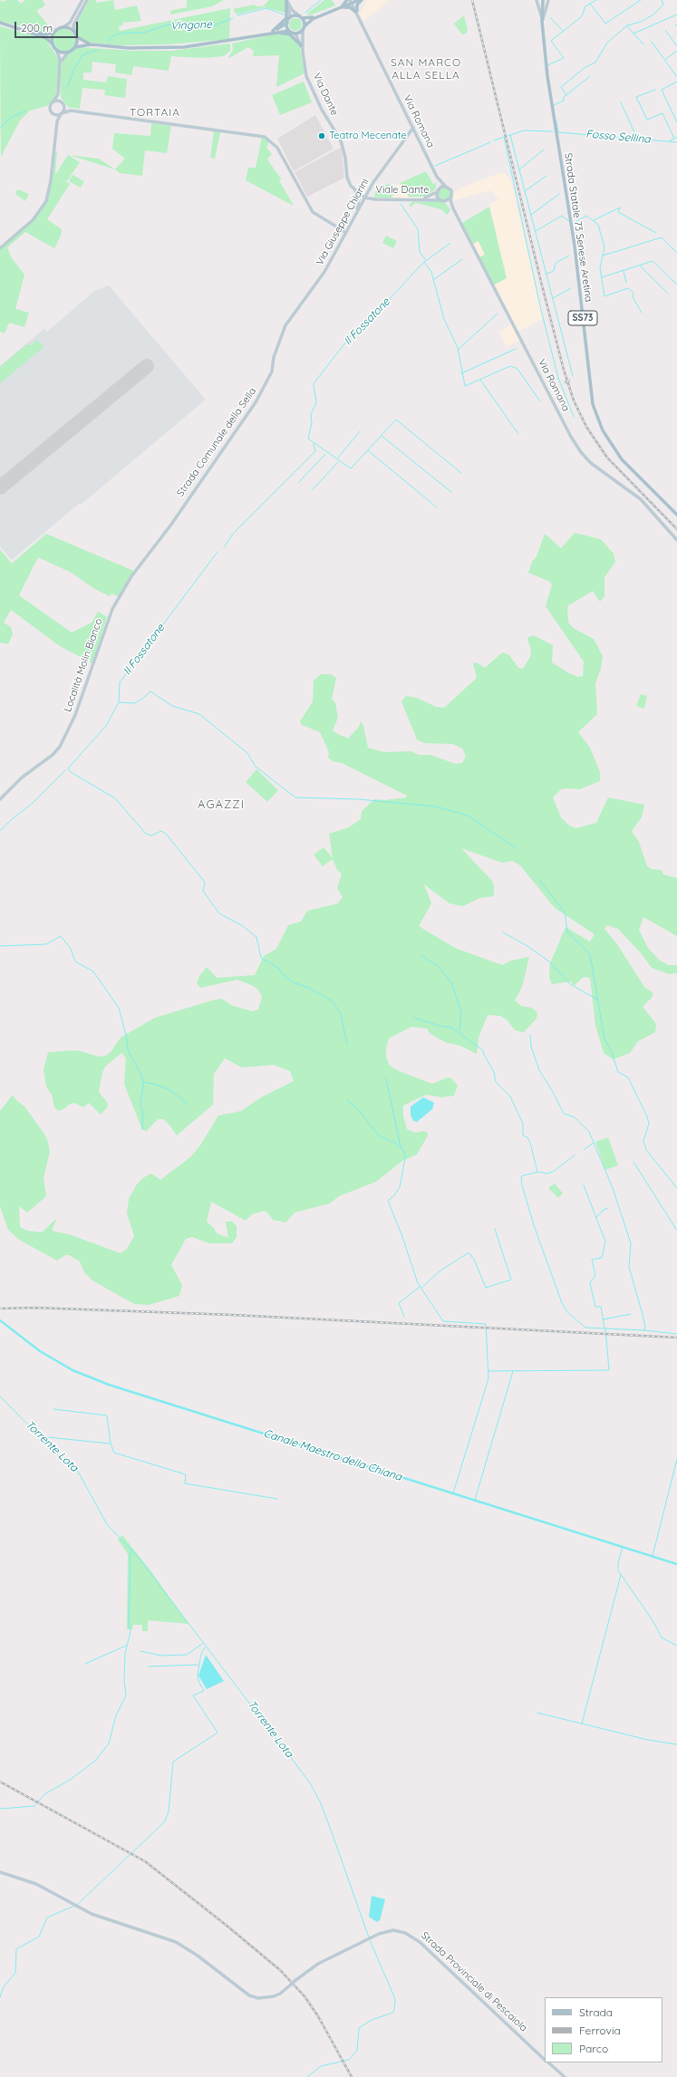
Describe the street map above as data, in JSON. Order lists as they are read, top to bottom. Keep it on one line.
{"streets":{"main road":["Strada Statale 73 Senese Aretina","SS73"],"street":["Via Dante","Via Romana","Viale Dante","Via Giuseppe Chiarini","Strada Comunale della Sella","Località Molin Bianco","Strada Provinciale di Pescaiola"]},"crossings":[["Via Dante","Viale Dante"],["Via Dante","Via Giuseppe Chiarini"],["Via Romana","Via Giuseppe Chiarini"],["Viale Dante","Via Giuseppe Chiarini"],["Via Giuseppe Chiarini","Strada Comunale della Sella"],["Strada Comunale della Sella","Località Molin Bianco"]],"districts":["SAN MARCO ALLA SELLA","TORTAIA","AGAZZI"],"water":["Vingone","Fosso Sellina","Il Fossatone","Torrente Lota","Canale Maestro della Chiana"],"places":["Teatro Mecenate"],"legend":["Strada","Ferrovia","Parco"],"scale_bar":"200 m"}
